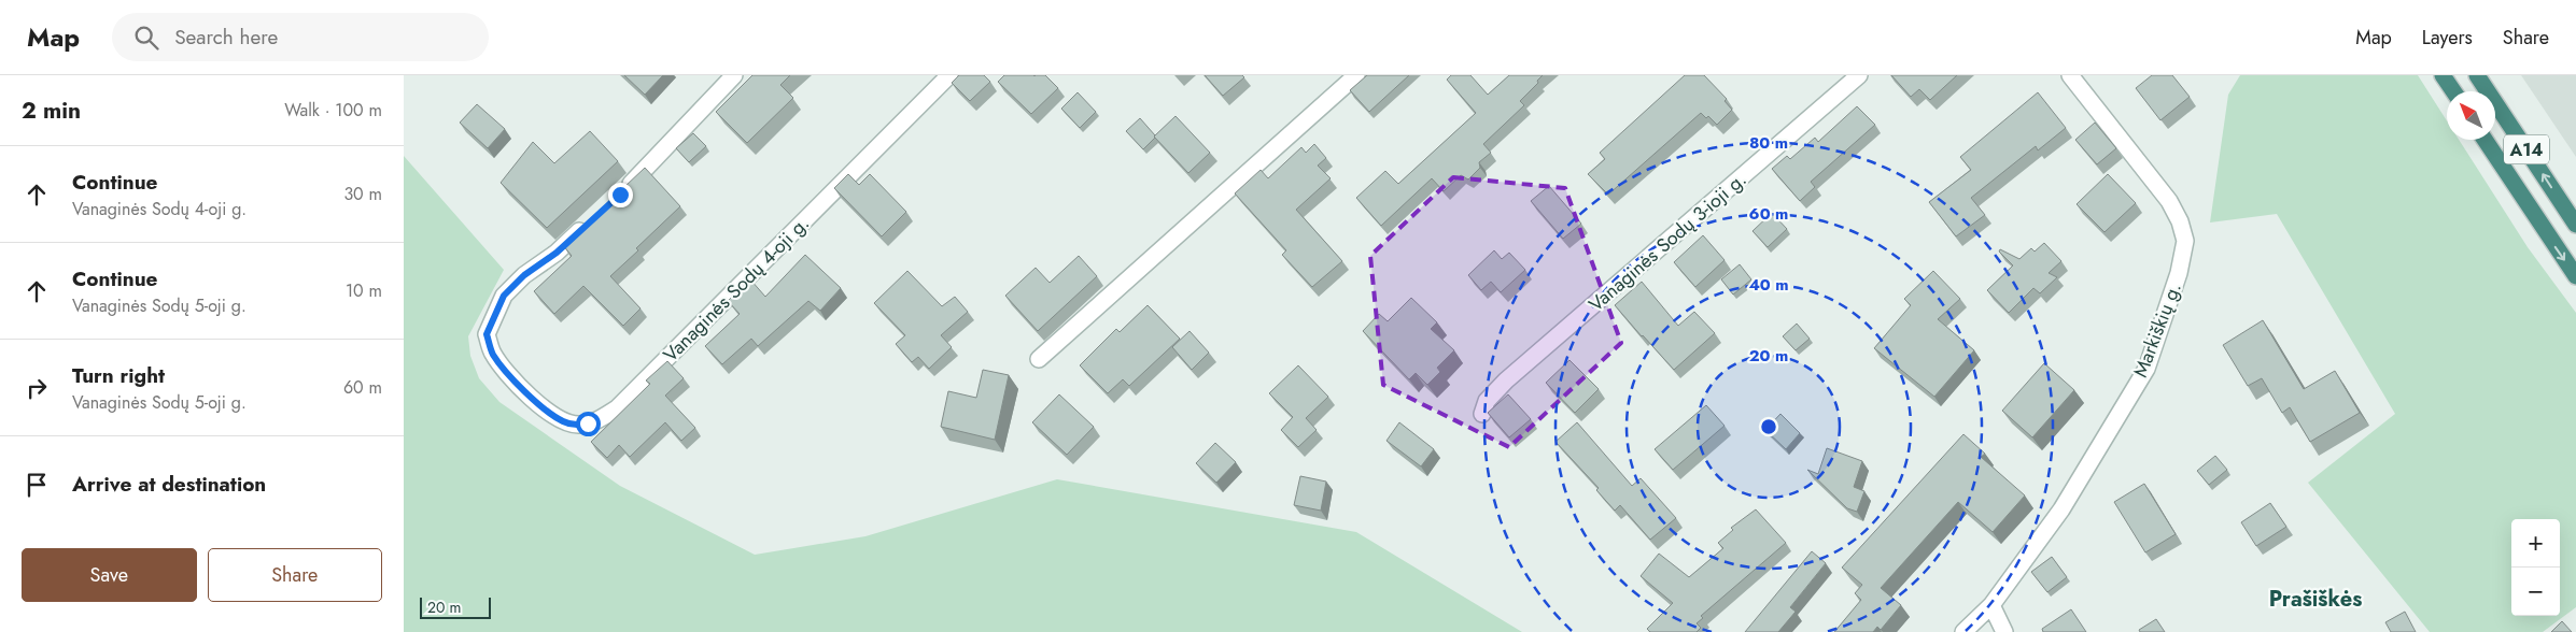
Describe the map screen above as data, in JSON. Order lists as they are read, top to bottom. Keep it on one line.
{"streets":{"highway":["A14"],"street":["Vanaginės Sodų 3-ioji g.","Vanaginės Sodų 4-oji g.","Markiškių g."]},"districts":["Prašiškės"],"scale_bar":"20 m","north":"top left","page":{"header":"Map","search":"Search here","nav":["Map","Layers","Share"],"heading":["2 min","Walk · 100 m"],"list":[["Continue","Vanaginės Sodų 4-oji g.","30 m"],["Continue","Vanaginės Sodų 5-oji g.","10 m"],["Turn right","Vanaginės Sodų 5-oji g.","60 m"],"Arrive at destination"],"map_buttons":["+","−"],"buttons":["Save","Share"],"scale":"20 m"},"rings":["80 m","60 m","40 m","20 m"]}
